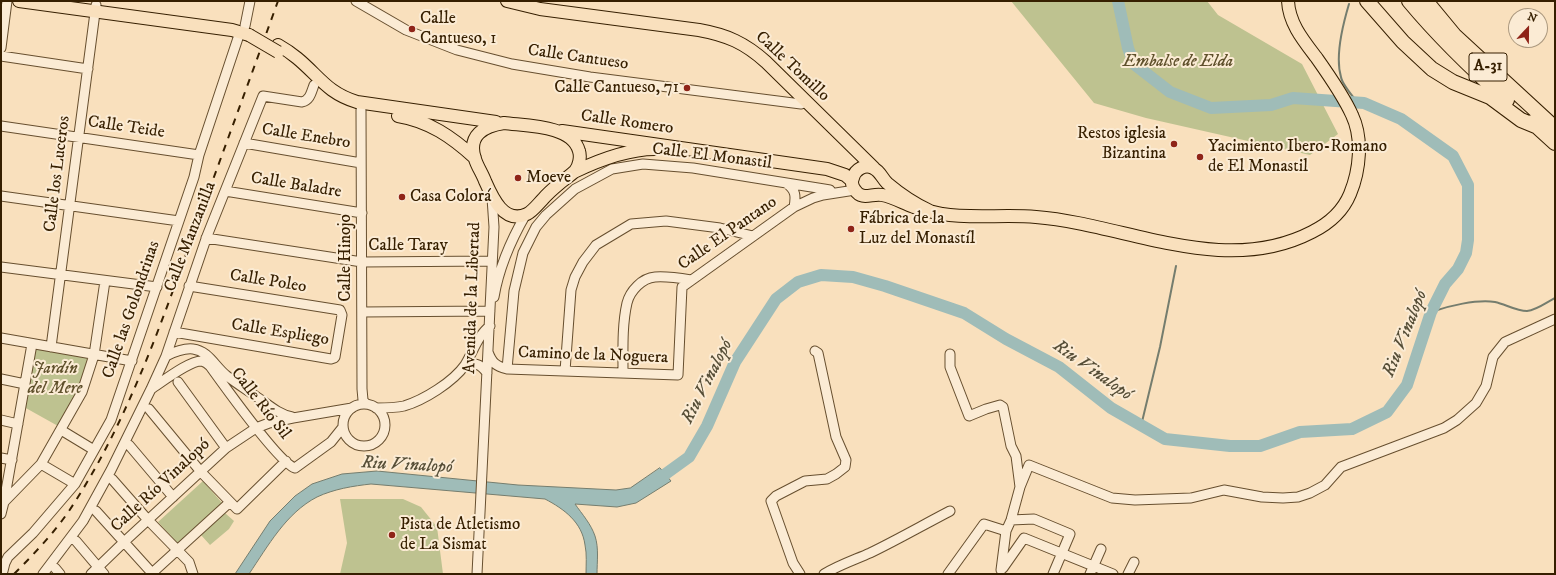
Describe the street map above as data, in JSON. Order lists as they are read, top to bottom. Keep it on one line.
{"streets":{"highway":["A-31"],"main road":["Calle Tomillo","Calle Romero"],"street":["Calle Cantueso","Calle Teide","Calle Enebro","Calle El Monastil","Calle los Luceros","Calle Baladre","Calle El Pantano","Calle Manzanilla","Calle Taray","Calle Hinojo","Calle Poleo","Avenida de la Libertad","Calle las Golondrinas","Calle Espliego","Camino de la Noguera","Calle Río Sil","Calle Río Vinalopó"]},"crossings":[["Calle Cantueso","Calle Tomillo"],["Calle Tomillo","Calle Romero"],["Calle Tomillo","Calle El Pantano"],["Calle Romero","Calle El Pantano"],["Calle Romero","Avenida de la Libertad"],["Calle Teide","Calle los Luceros"],["Calle Teide","Calle las Golondrinas"],["Calle Enebro","Calle Manzanilla"],["Calle Enebro","Calle Hinojo"],["Calle El Monastil","Calle El Pantano"],["Calle El Monastil","Camino de la Noguera"],["Calle Baladre","Calle Manzanilla"],["Calle Baladre","Calle Hinojo"],["Calle El Pantano","Camino de la Noguera"],["Calle Manzanilla","Calle Taray"],["Calle Manzanilla","Calle Poleo"],["Calle Manzanilla","Calle Espliego"],["Calle Manzanilla","Calle Río Sil"],["Calle Taray","Calle Hinojo"],["Calle Taray","Avenida de la Libertad"],["Calle Hinojo","Calle Río Vinalopó"],["Calle Poleo","Calle Espliego"],["Calle Río Sil","Calle Río Vinalopó"]],"water":["Riu Vinalopó"],"parks":["Embalse de Elda","Jardín del Mere"],"places":["Calle Cantueso, 1","Calle Cantueso, 71","Restos iglesia Bizantina","Yacimiento Ibero-Romano de El Monastil","Moeve","Casa Colorá","Fábrica de la Luz del Monastíl","Pista de Atletismo de La Sismat"],"north":"top"}
